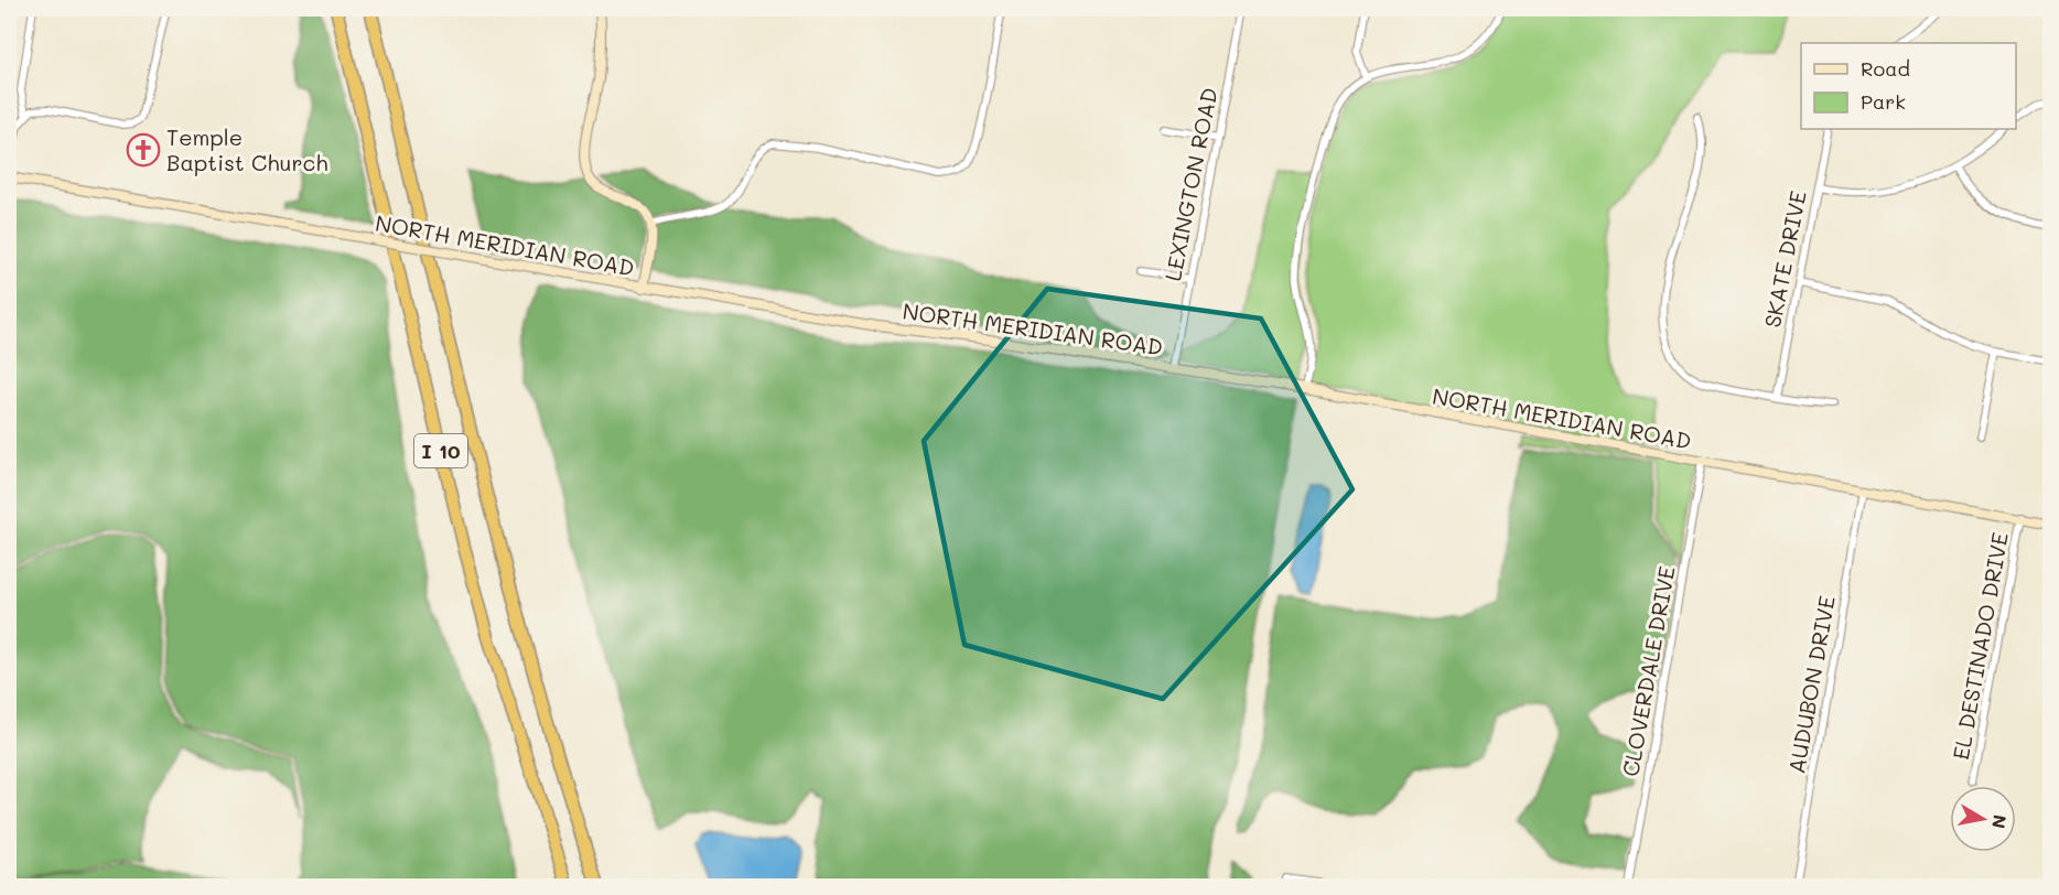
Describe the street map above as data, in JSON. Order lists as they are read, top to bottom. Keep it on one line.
{"streets":{"highway":["I 10"],"main road":["NORTH MERIDIAN ROAD"],"street":["LEXINGTON ROAD","SKATE DRIVE","EL DESTINADO DRIVE","CLOVERDALE DRIVE","AUDUBON DRIVE"]},"crossings":[["LEXINGTON ROAD","NORTH MERIDIAN ROAD"],["NORTH MERIDIAN ROAD","EL DESTINADO DRIVE"],["NORTH MERIDIAN ROAD","CLOVERDALE DRIVE"],["NORTH MERIDIAN ROAD","AUDUBON DRIVE"]],"places":{"church":["Temple Baptist Church"]},"legend":["Road","Park"],"north":"right"}
